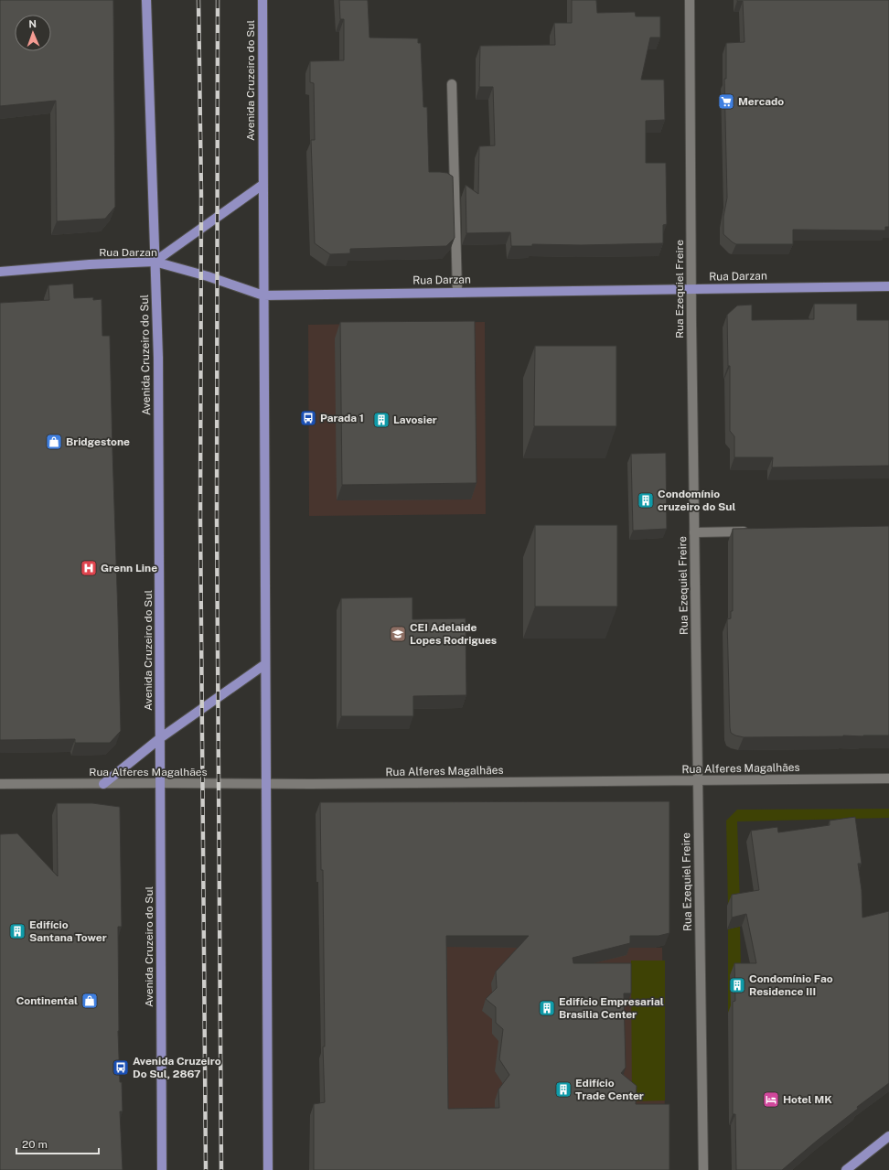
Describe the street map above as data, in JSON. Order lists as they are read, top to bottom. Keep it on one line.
{"streets":{"main road":["Avenida Cruzeiro do Sul","Rua Darzan"],"street":["Rua Ezequiel Freire","Rua Alferes Magalhães"]},"crossings":[["Avenida Cruzeiro do Sul","Rua Darzan"],["Avenida Cruzeiro do Sul","Rua Alferes Magalhães"],["Rua Darzan","Rua Ezequiel Freire"],["Rua Ezequiel Freire","Rua Alferes Magalhães"]],"places":{"supermarket":["Mercado"],"bus stop":["Parada 1","Avenida Cruzeiro Do Sul, 2867"],"building":["Lavosier","Condomínio cruzeiro do Sul","Edifício Santana Tower","Condomínio Fao Residence III","Edifício Empresarial Brasilia Center","Edifício Trade Center"],"shop":["Bridgestone","Continental"],"hospital":["Grenn Line"],"school or university":["CEI Adelaide Lopes Rodrigues"],"hotel":["Hotel MK"]},"scale_bar":"20 m","north":"top"}
